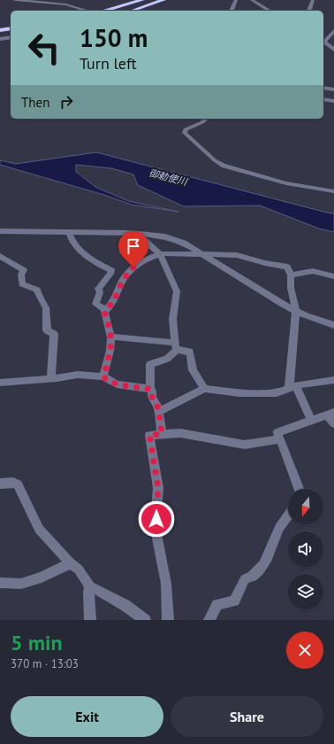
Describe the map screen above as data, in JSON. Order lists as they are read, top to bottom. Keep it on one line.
{"water":["御勅使川"],"north":"bottom","page":{"turn":["150 m","Turn left"],"then":"Then","heading":["5 min","370 m · 13:03"],"buttons":["Exit","Share"]}}
